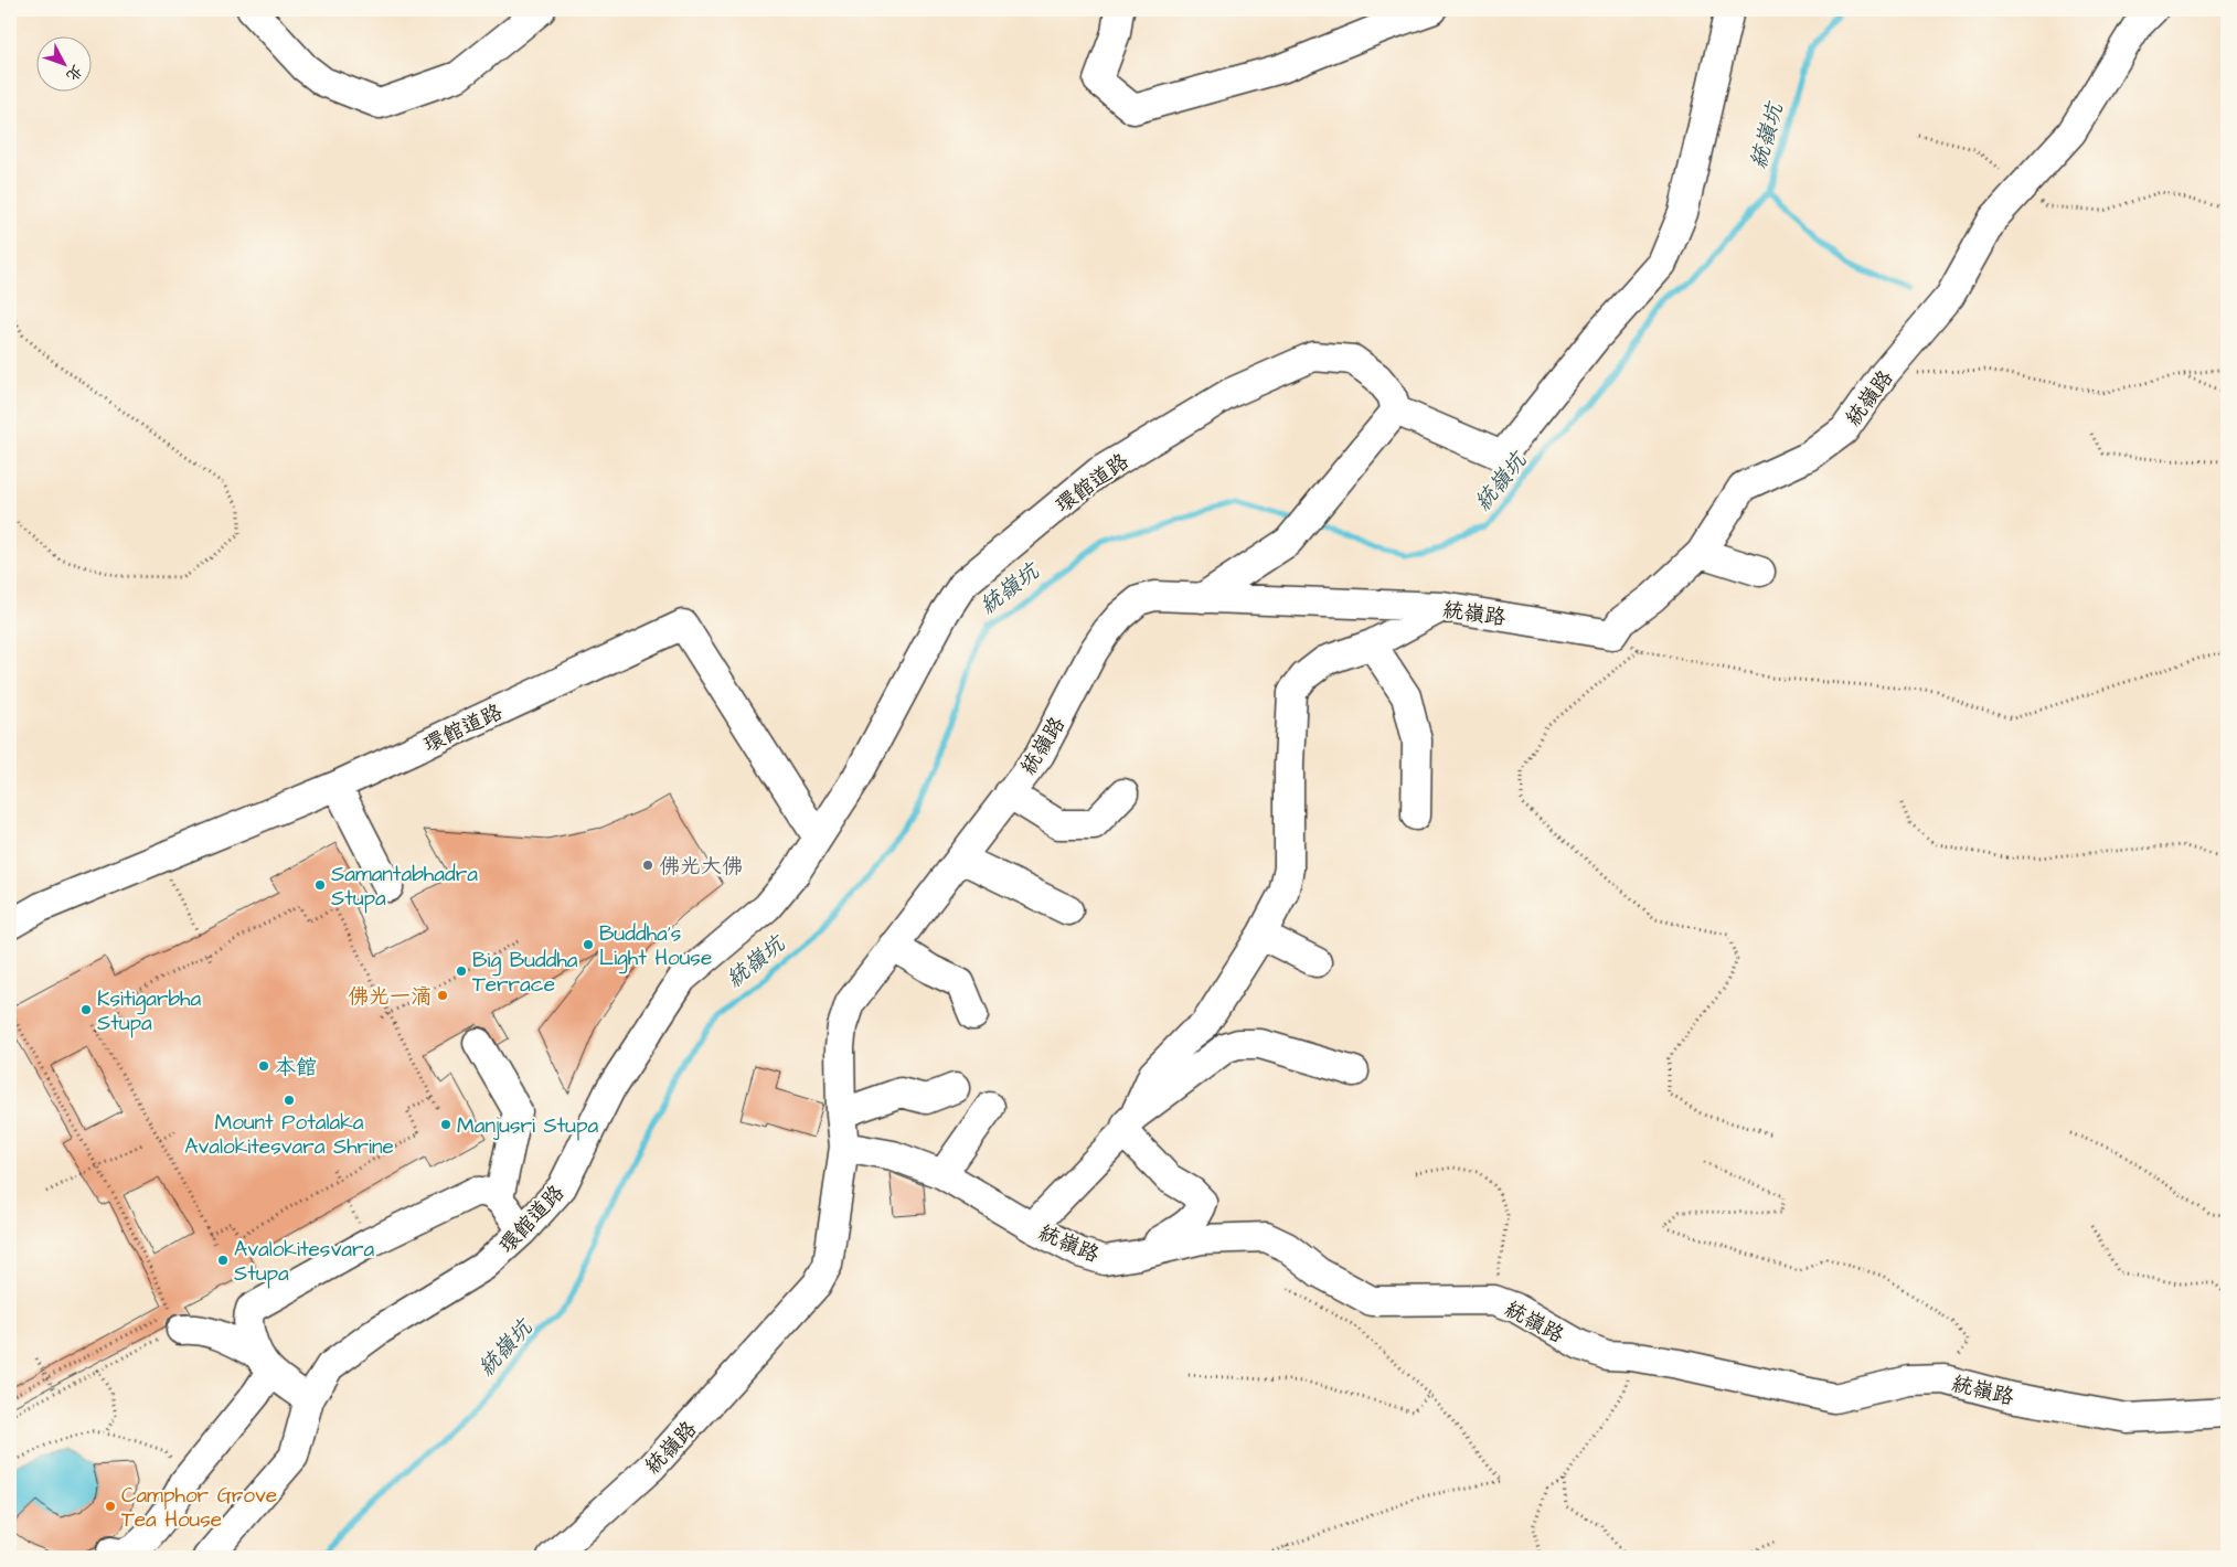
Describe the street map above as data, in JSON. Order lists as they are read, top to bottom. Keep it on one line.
{"streets":{"street":["統嶺路","環館道路"]},"water":["統嶺坑"],"places":["佛光大佛","Samantabhadra Stupa","Buddha's Light House","Big Buddha Terrace","佛光一滴","Ksitigarbha Stupa","本館","Mount Potalaka Avalokitesvara Shrine","Manjusri Stupa","Avalokitesvara Stupa","Camphor Grove Tea House"],"north":"bottom right"}
